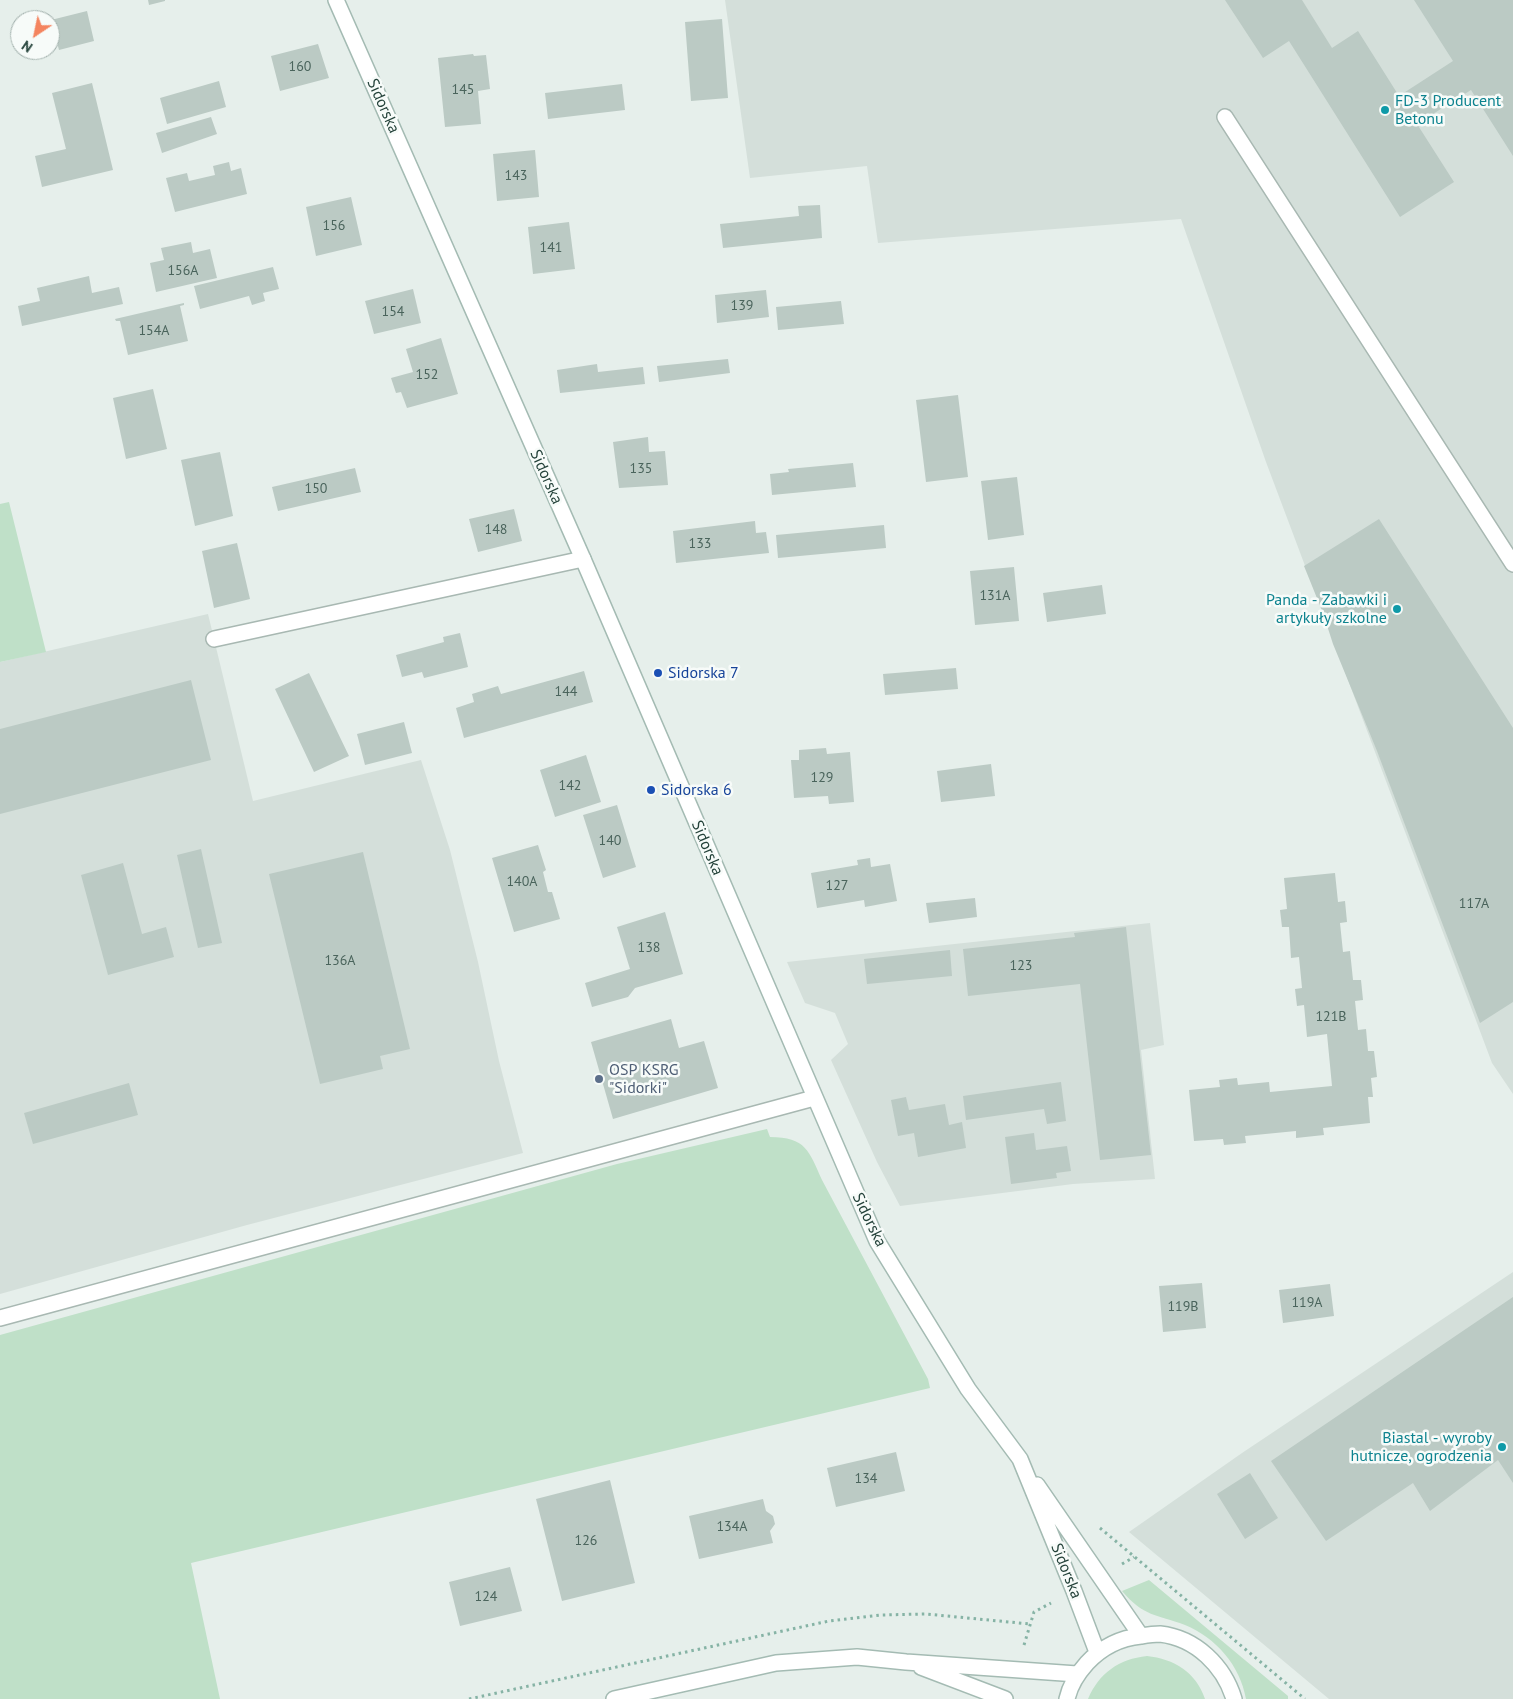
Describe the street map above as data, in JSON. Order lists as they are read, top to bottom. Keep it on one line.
{"streets":{"street":["Sidorska"]},"places":["FD-3 Producent Betonu","Panda - Zabawki i artykuły szkolne","Sidorska 7","Sidorska 6","OSP KSRG \"Sidorki\"","Biastal - wyroby hutnicze, ogrodzenia"],"house_numbers":["160","145","143","156","141","156A","139","154","154A","152","135","150","148","133","131A","144","129","142","140","140A","127","117A","138","136A","123","121B","119A","119B","134","134A","126","124"],"north":"bottom left"}
